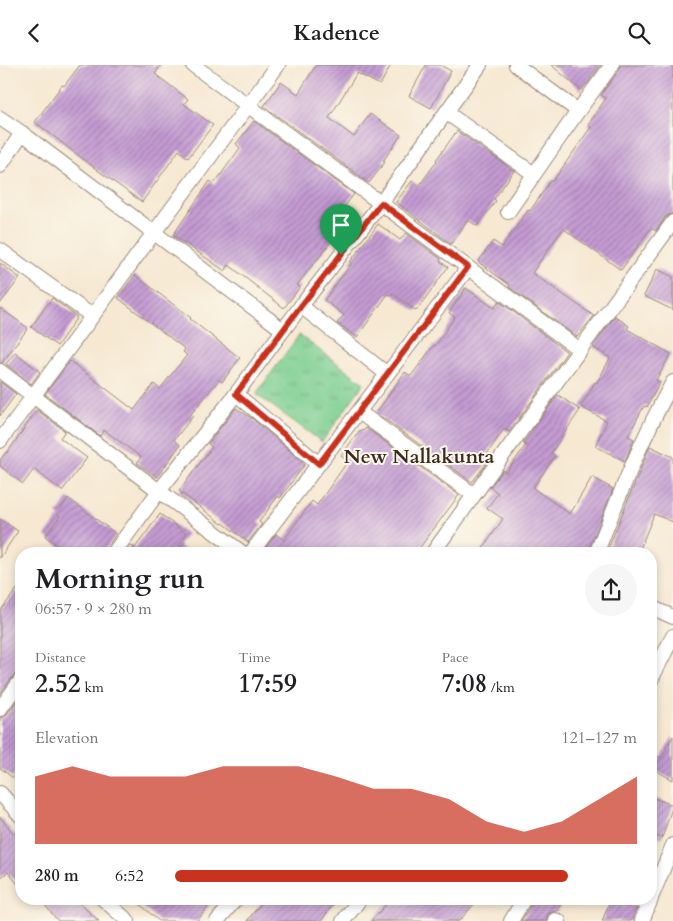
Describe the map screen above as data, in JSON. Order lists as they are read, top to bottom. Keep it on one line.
{"districts":["New Nallakunta"],"page":{"header":"Kadence","heading":["Morning run","06:57 · 9 × 280 m"],"stats":[["Distance","2.52 km"],["Time","17:59"],["Pace","7:08 /km"]],"chart":["Elevation","121–127 m"],"list":[{"name":"280 m","note":"6:52"}]}}
